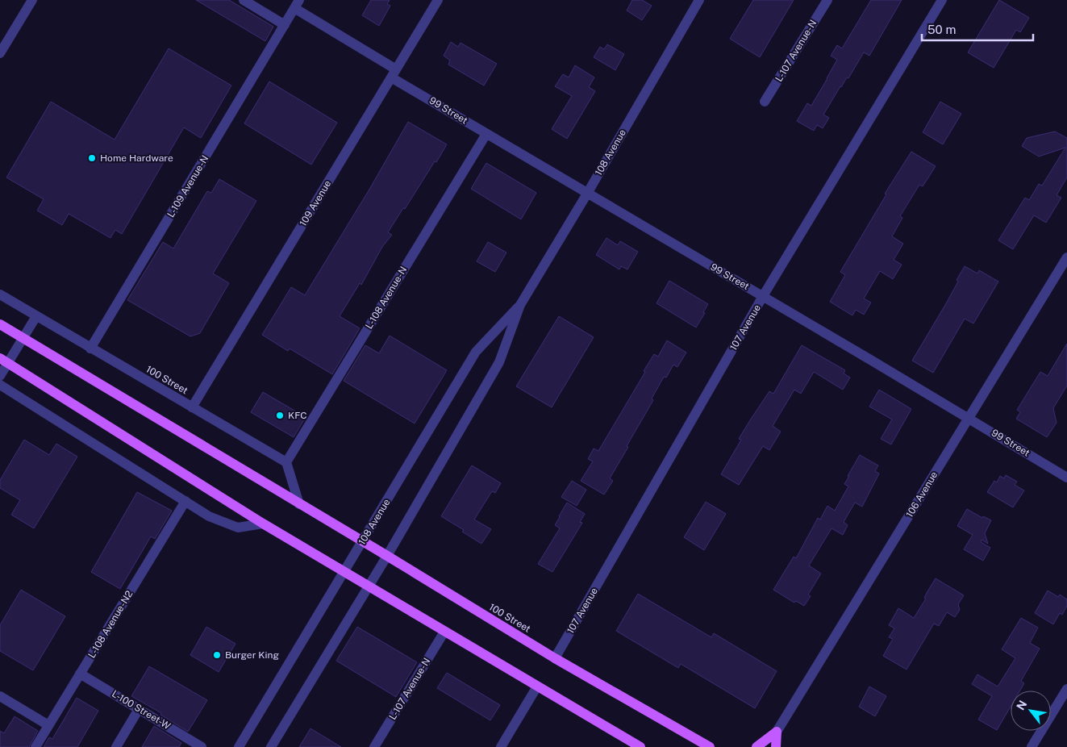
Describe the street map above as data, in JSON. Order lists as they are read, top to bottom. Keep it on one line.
{"streets":{"main road":["100 Street"],"street":["L-107 Avenue-N","99 Street","108 Avenue","L-109 Avenue-N","109 Avenue","L-108 Avenue-N","107 Avenue","106 Avenue","L-108 Avenue-N2","L-100 Street-W"]},"crossings":[["99 Street","108 Avenue"],["99 Street","109 Avenue"],["99 Street","L-108 Avenue-N"],["99 Street","107 Avenue"],["99 Street","106 Avenue"],["108 Avenue","100 Street"],["L-109 Avenue-N","100 Street"],["109 Avenue","100 Street"],["L-108 Avenue-N","100 Street"],["107 Avenue","100 Street"],["L-108 Avenue-N2","L-100 Street-W"]],"places":["Home Hardware","KFC","Burger King"],"scale_bar":"50 m","north":"top left"}
